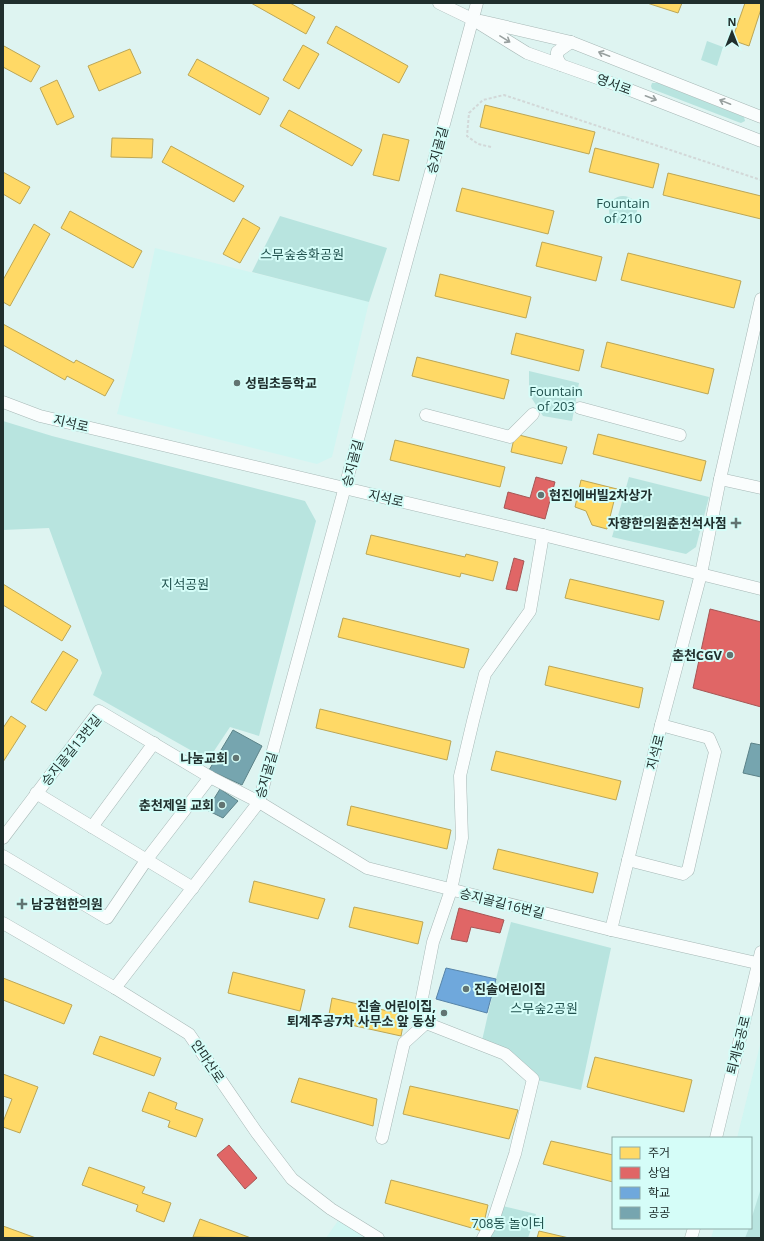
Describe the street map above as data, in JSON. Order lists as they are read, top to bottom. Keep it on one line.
{"streets":{"street":["영서로","승지골길","지석로","승지골길13번길","승지골길16번길","퇴계농공로","안마산로"]},"crossings":[["영서로","승지골길"],["승지골길","지석로"],["승지골길","승지골길13번길"],["승지골길","승지골길16번길"],["승지골길","안마산로"],["지석로","승지골길16번길"],["승지골길13번길","승지골길16번길"],["승지골길16번길","퇴계농공로"]],"parks":["Fountain of 210","스무숲송화공원","Fountain of 203","지석공원","스무숲2공원","708동 놀이터"],"places":{"other":["성림초등학교","현진에버빌2차상가","춘천CGV","나눔교회","춘천제일 교회","진솔어린이집","진솔 어린이집, 퇴계주공7차 사무소 앞 동상"],"health":["자향한의원춘천석사점","남궁현한의원"]},"legend":["주거","상업","학교","공공"],"north":"top"}
